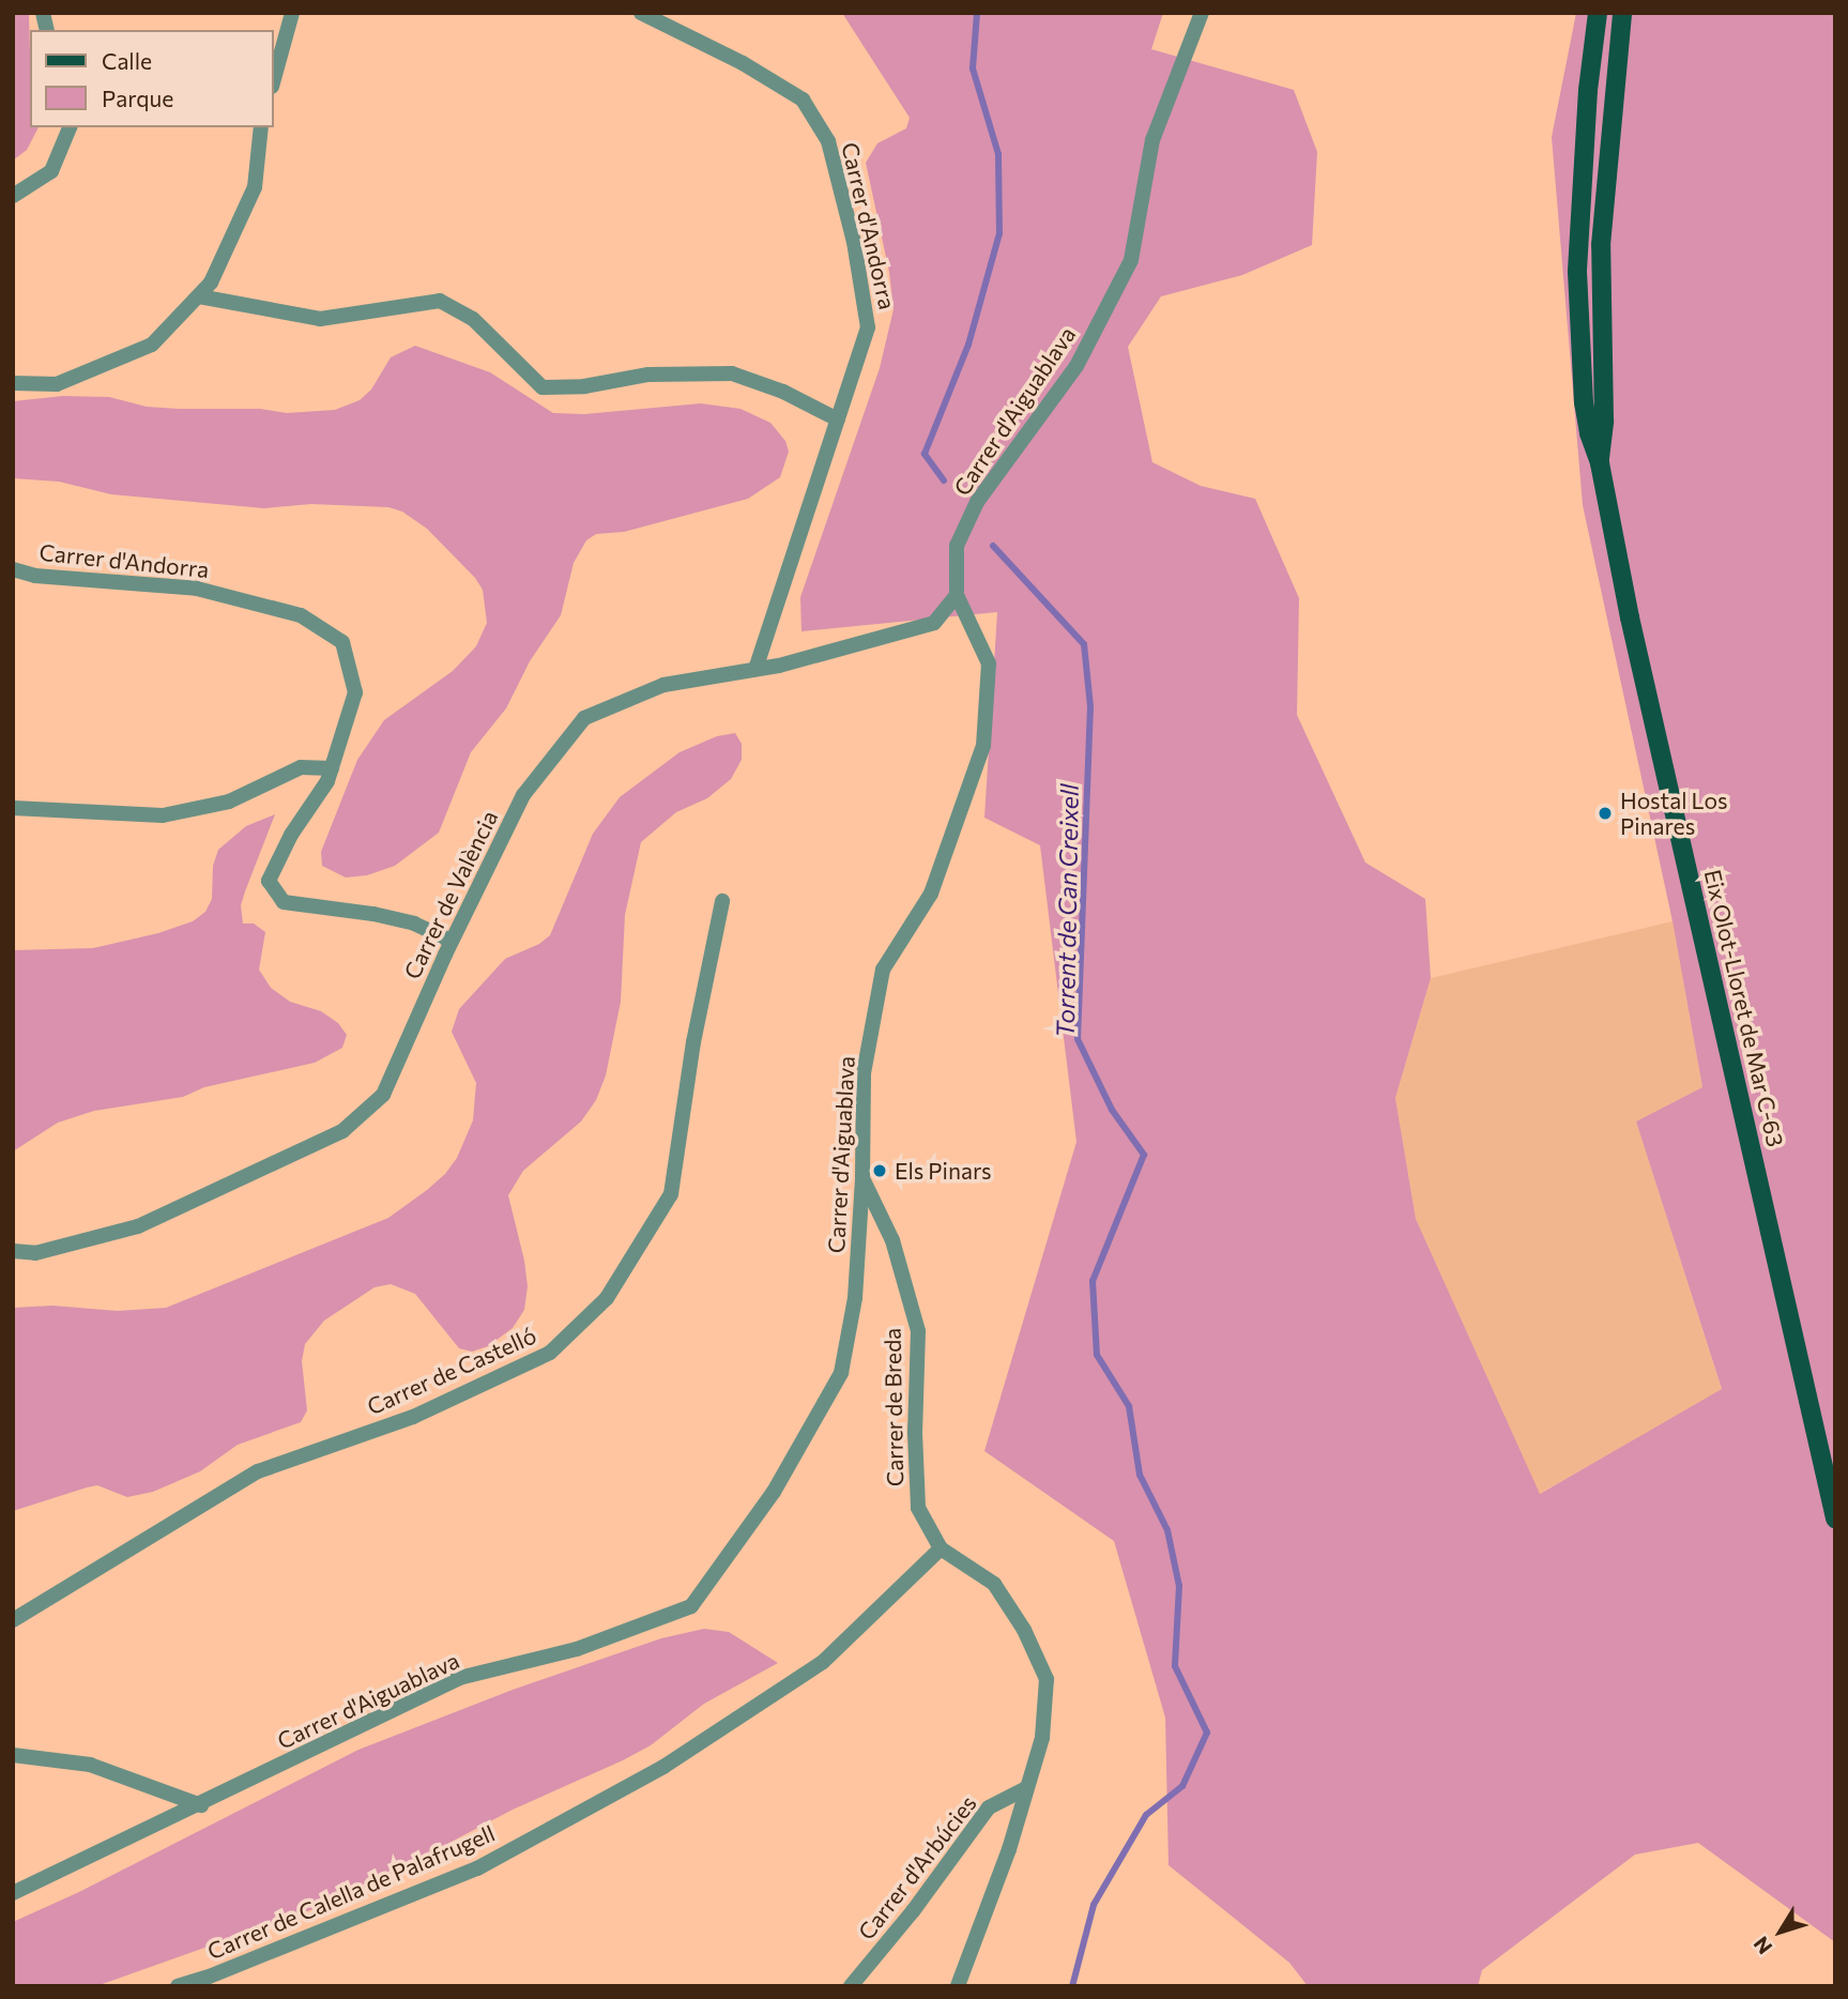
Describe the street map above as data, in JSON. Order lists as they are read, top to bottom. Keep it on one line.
{"streets":{"main road":["Eix Olot-Lloret de Mar C-63"],"street":["Carrer d'Andorra","Carrer d'Aiguablava","Carrer de València","Carrer de Castelló","Carrer de Breda","Carrer d'Arbúcies","Carrer de Calella de Palafrugell"]},"crossings":[["Carrer d'Andorra","Carrer de València"],["Carrer d'Aiguablava","Carrer de València"],["Carrer d'Aiguablava","Carrer de Breda"],["Carrer de Breda","Carrer d'Arbúcies"],["Carrer de Breda","Carrer de Calella de Palafrugell"]],"water":["Torrent de Can Creixell"],"places":["Hostal Los Pinares","Els Pinars"],"legend":["Calle","Parque"],"north":"bottom left"}
